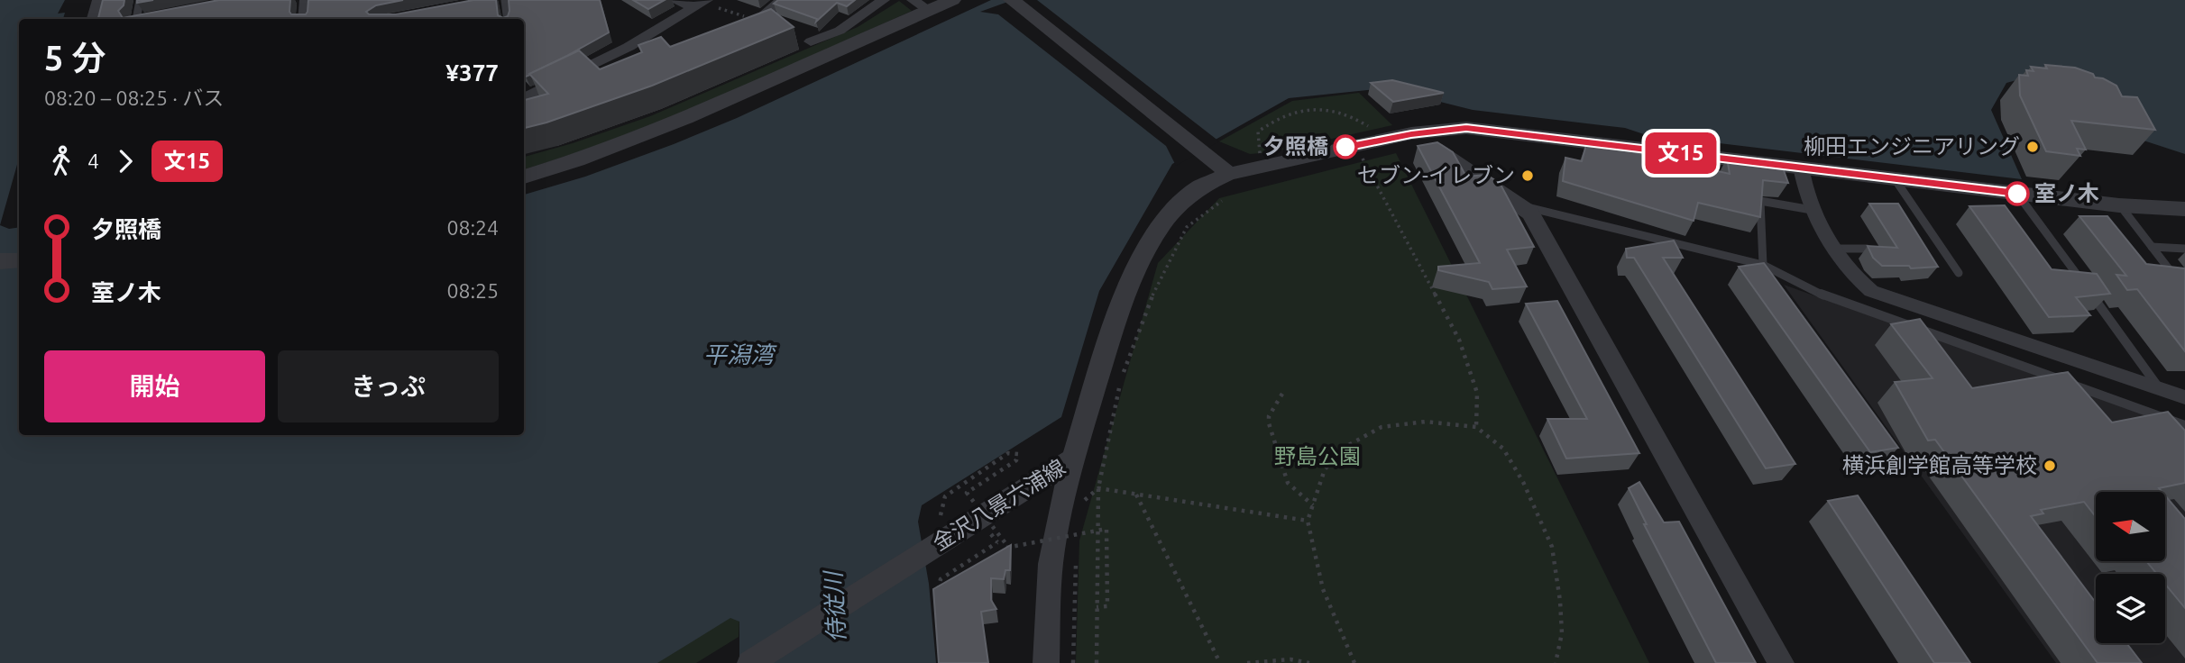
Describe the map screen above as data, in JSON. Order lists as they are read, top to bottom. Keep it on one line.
{"streets":{"street":["金沢八景六浦線"]},"water":["平潟湾","侍従川"],"parks":["野島公園"],"places":["夕照橋","柳田エンジニアリング","セブン-イレブン","室ノ木","横浜創学館高等学校"],"lines":["bus line 文15"],"north":"left","page":{"on_map":"文15","heading":["5 分","08:20 – 08:25 · バス","¥377"],"legs":["4","文15"],"list":[{"name":"夕照橋","value":"08:24"},{"name":"室ノ木","value":"08:25"}],"buttons":["開始","きっぷ"]}}
